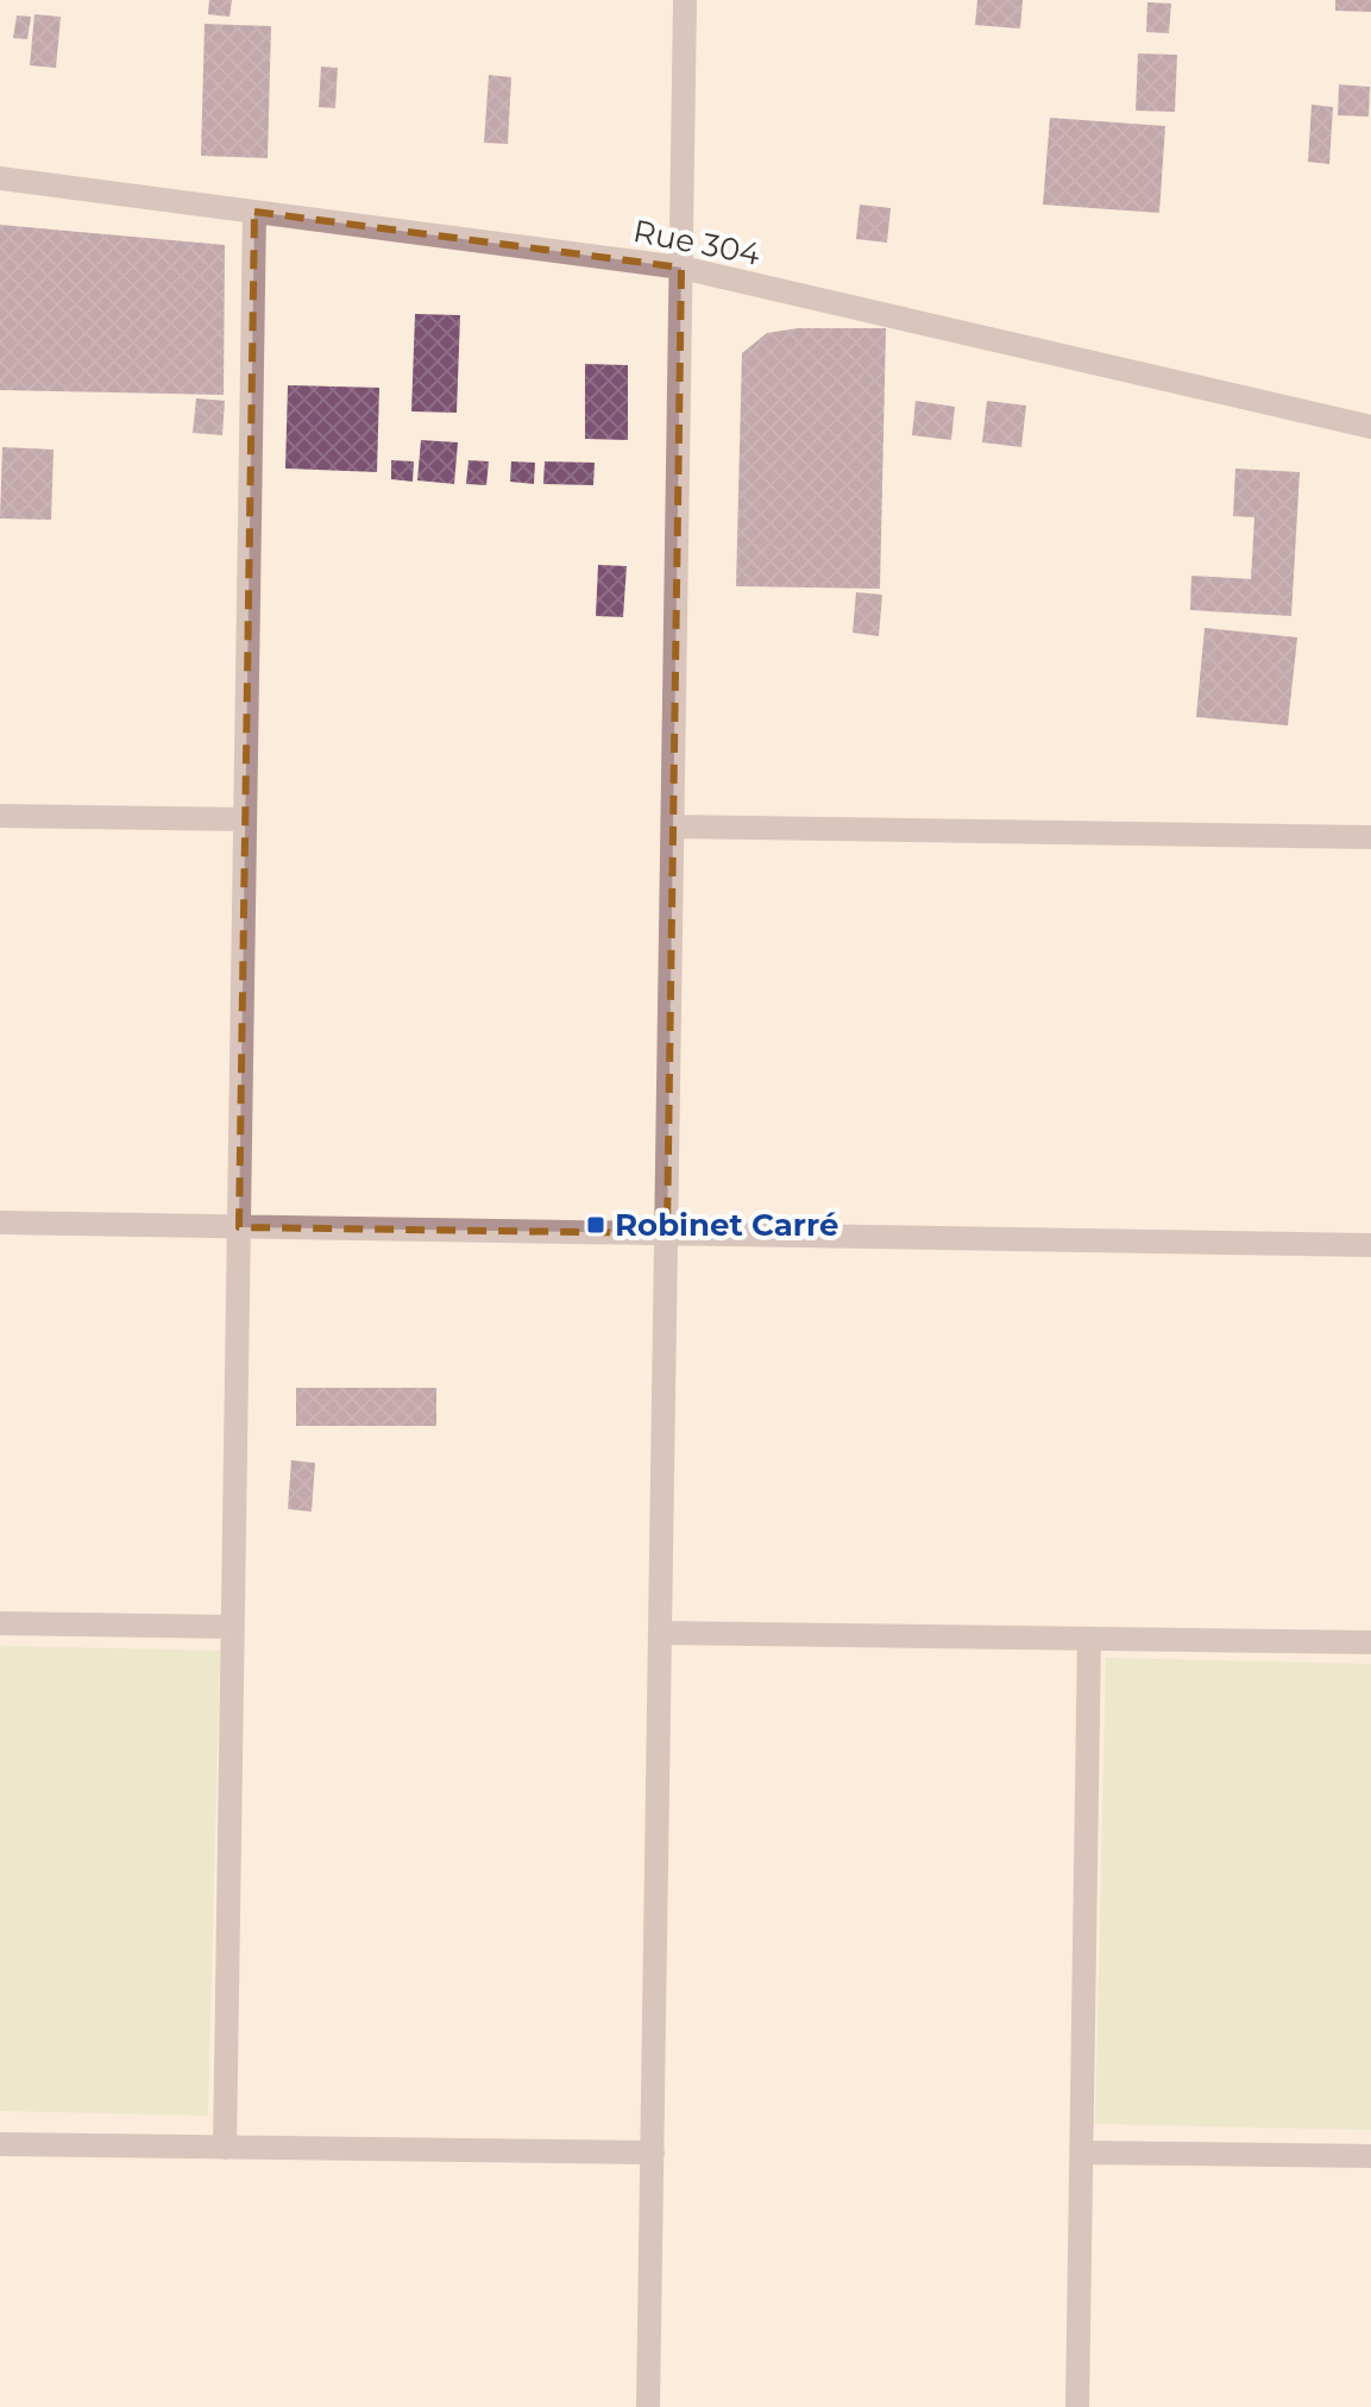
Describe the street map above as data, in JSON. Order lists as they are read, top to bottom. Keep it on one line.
{"streets":{"street":["Rue 304"]},"places":{"transit":["Robinet Carré"]}}
